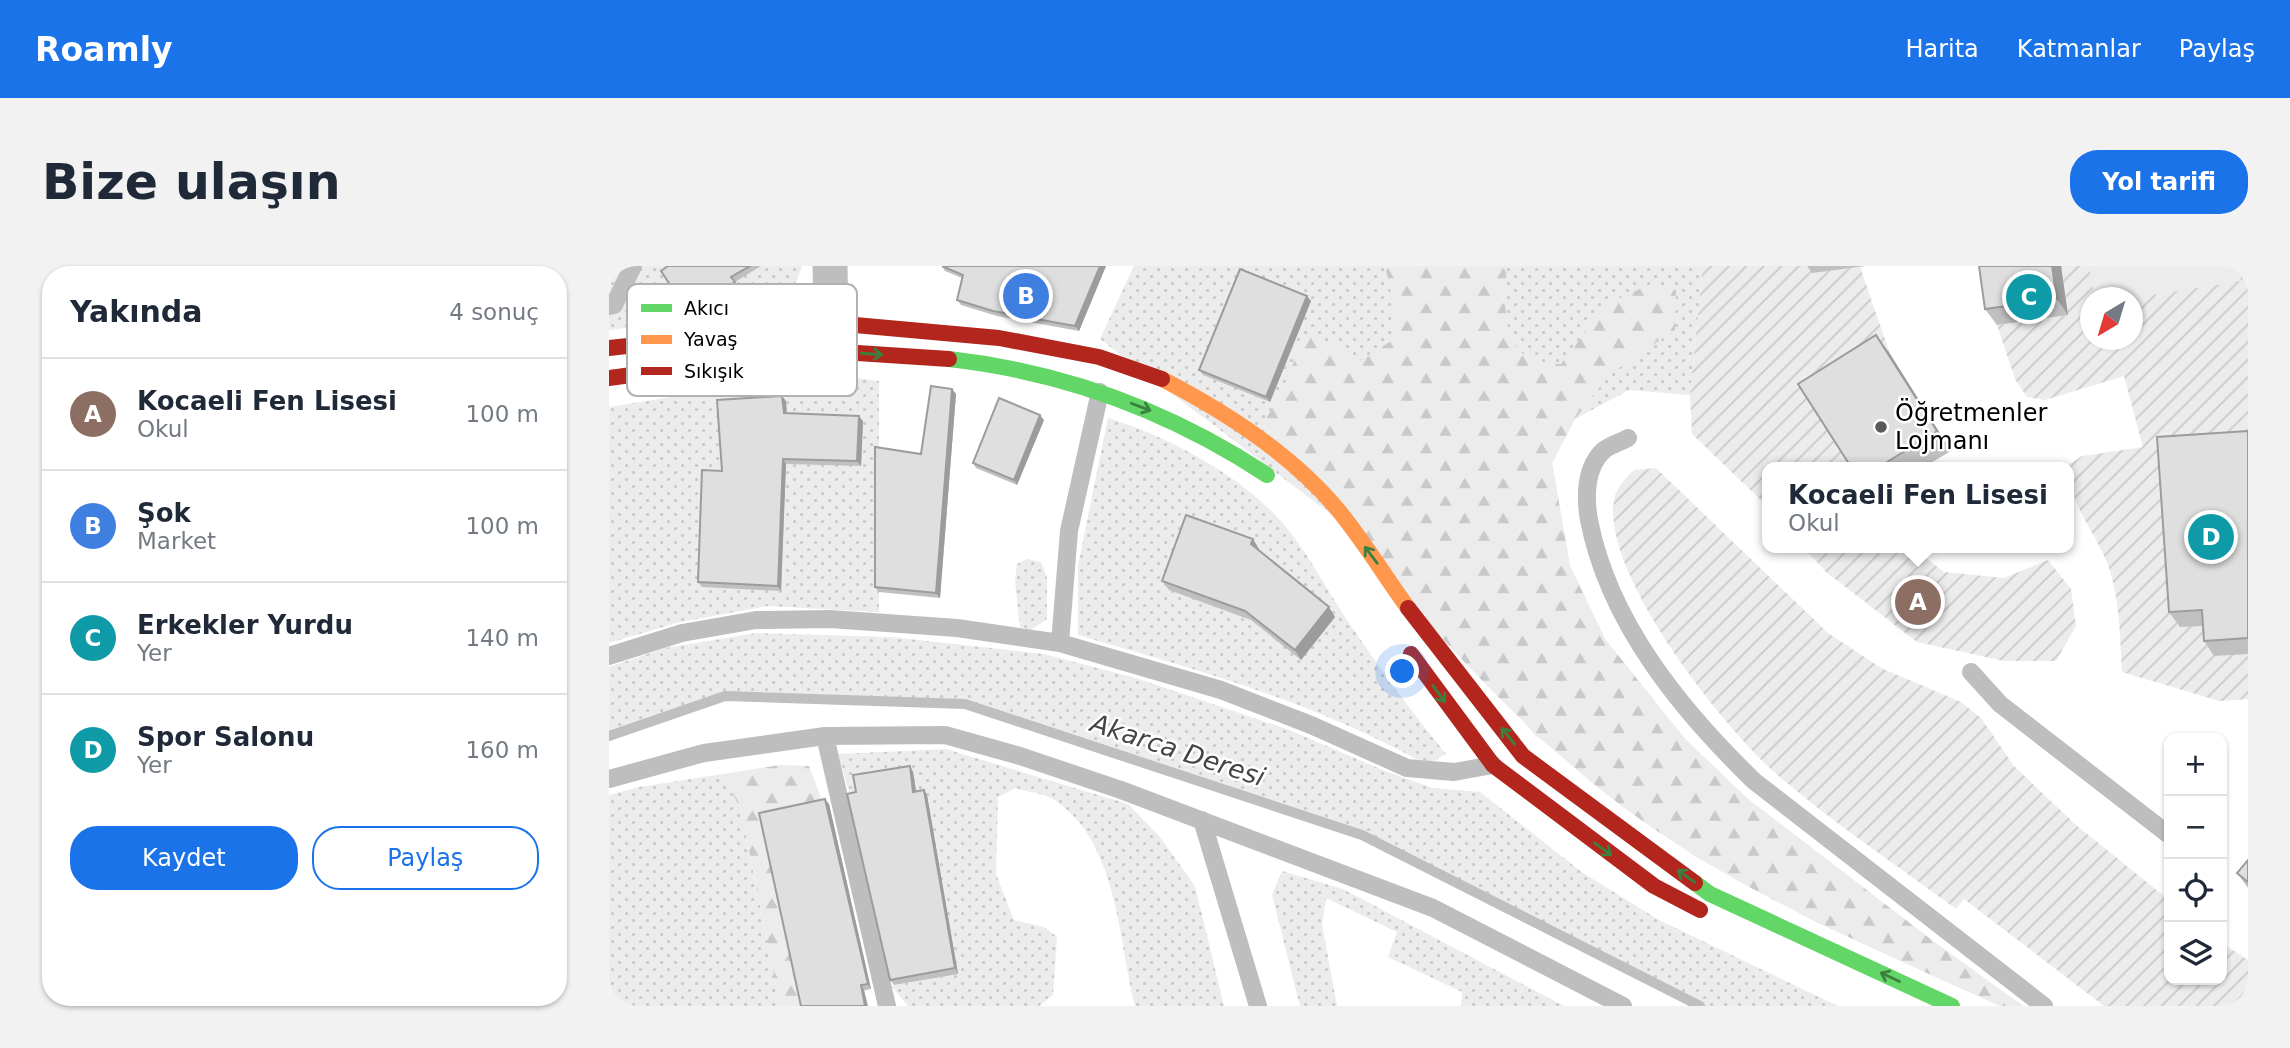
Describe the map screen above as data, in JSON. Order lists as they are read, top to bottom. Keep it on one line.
{"water":["Akarca Deresi"],"places":["Öğretmenler Lojmanı"],"legend":["Akıcı","Yavaş","Sıkışık"],"north":"bottom left","page":{"header":"Roamly","nav":["Harita","Katmanlar","Paylaş"],"buttons":["Yol tarifi",["Kaydet","Paylaş"]],"title":"Bize ulaşın","heading":["Yakında","4 sonuç"],"pins":["B","C","D","A"],"list":[{"mark":"A","name":"Kocaeli Fen Lisesi","note":"Okul","value":"100 m"},{"mark":"B","name":"Şok","note":"Market","value":"100 m"},{"mark":"C","name":"Erkekler Yurdu","note":"Yer","value":"140 m"},{"mark":"D","name":"Spor Salonu","note":"Yer","value":"160 m"}],"popup":["Kocaeli Fen Lisesi","Okul"],"map_buttons":["+","−"]}}
